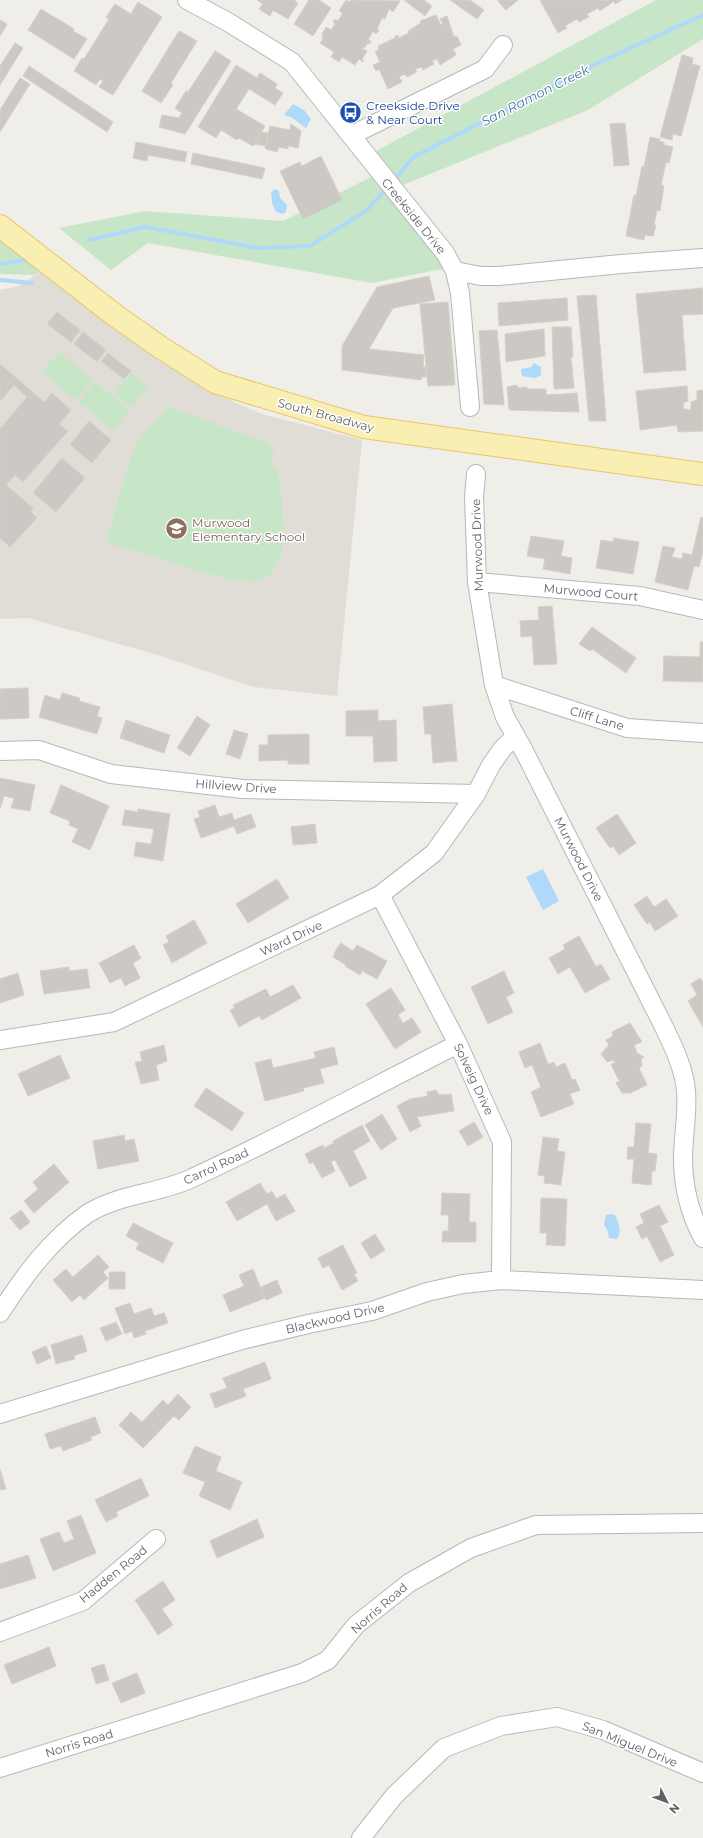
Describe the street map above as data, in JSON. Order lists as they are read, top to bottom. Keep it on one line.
{"streets":{"main road":["South Broadway"],"street":["Creekside Drive","Murwood Drive","Murwood Court","Cliff Lane","Hillview Drive","Ward Drive","Solveig Drive","Carrol Road","Blackwood Drive","Hadden Road","Norris Road","San Miguel Drive"]},"crossings":[["Murwood Drive","Murwood Court"],["Murwood Drive","Cliff Lane"],["Murwood Drive","Ward Drive"],["Hillview Drive","Ward Drive"],["Ward Drive","Solveig Drive"],["Solveig Drive","Carrol Road"],["Solveig Drive","Blackwood Drive"]],"water":["San Ramon Creek"],"places":{"bus stop":["Creekside Drive & Near Court"],"school or university":["Murwood Elementary School"]},"north":"bottom right"}
